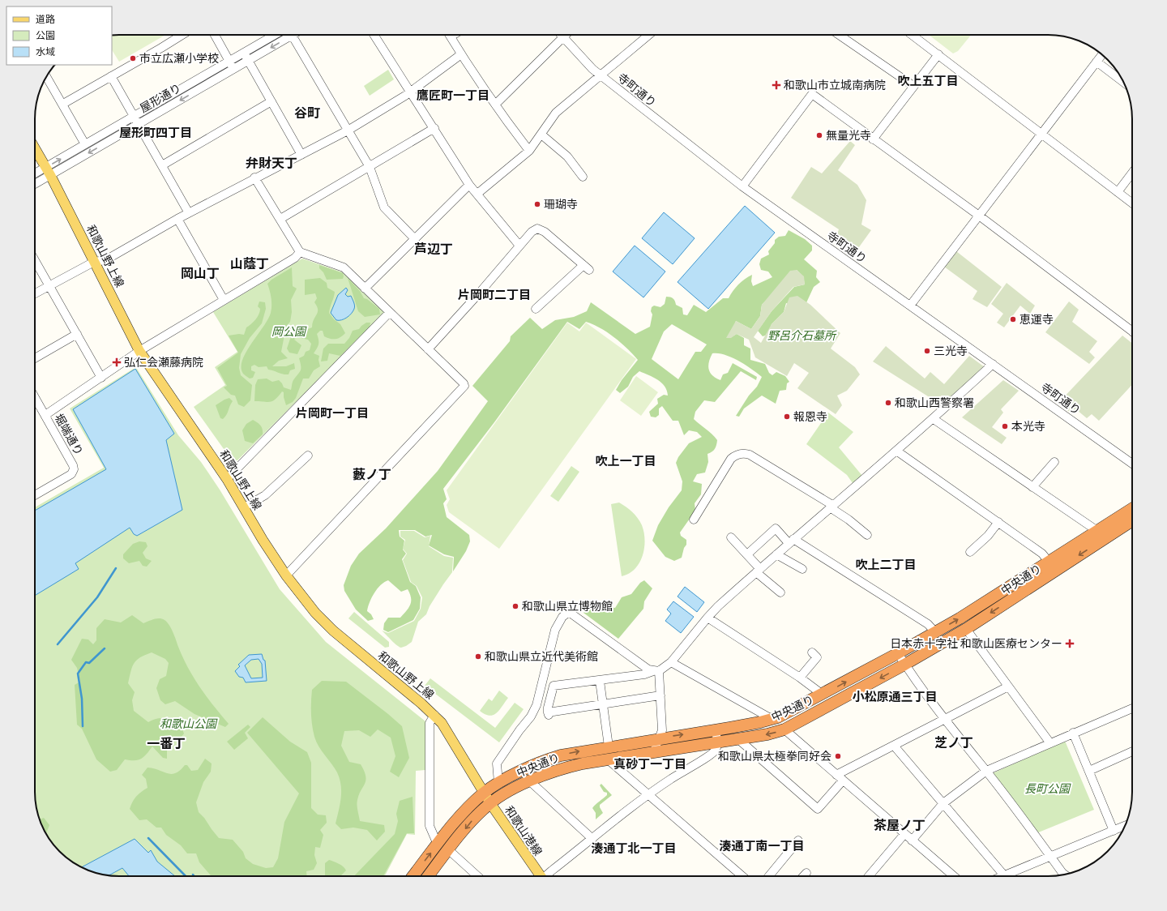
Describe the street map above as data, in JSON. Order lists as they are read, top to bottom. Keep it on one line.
{"streets":{"highway":["中央通り"],"main road":["和歌山野上線","和歌山港線"],"street":["寺町通り","屋形通り","堀端通り"]},"crossings":[["屋形通り","和歌山野上線"],["和歌山野上線","中央通り"],["和歌山野上線","和歌山港線"],["中央通り","和歌山港線"]],"districts":["吹上五丁目","鷹匠町一丁目","谷町","屋形町四丁目","弁財天丁","芦辺丁","山蔭丁","岡山丁","片岡町二丁目","片岡町一丁目","吹上一丁目","藪ノ丁","吹上二丁目","小松原通三丁目","芝ノ丁","一番丁","真砂丁一丁目","茶屋ノ丁","湊通丁南一丁目","湊通丁北一丁目"],"parks":["岡公園","野呂介石墓所","和歌山公園","長町公園"],"places":{"other":["市立広瀬小学校","無量光寺","珊瑚寺","恵運寺","三光寺","和歌山西警察署","報恩寺","本光寺","和歌山県立博物館","和歌山県立近代美術館","和歌山県太極拳同好会"],"health":["和歌山市立城南病院","弘仁会瀬藤病院","日本赤十字社 和歌山医療センター"]},"legend":["道路","公園","水域"]}
